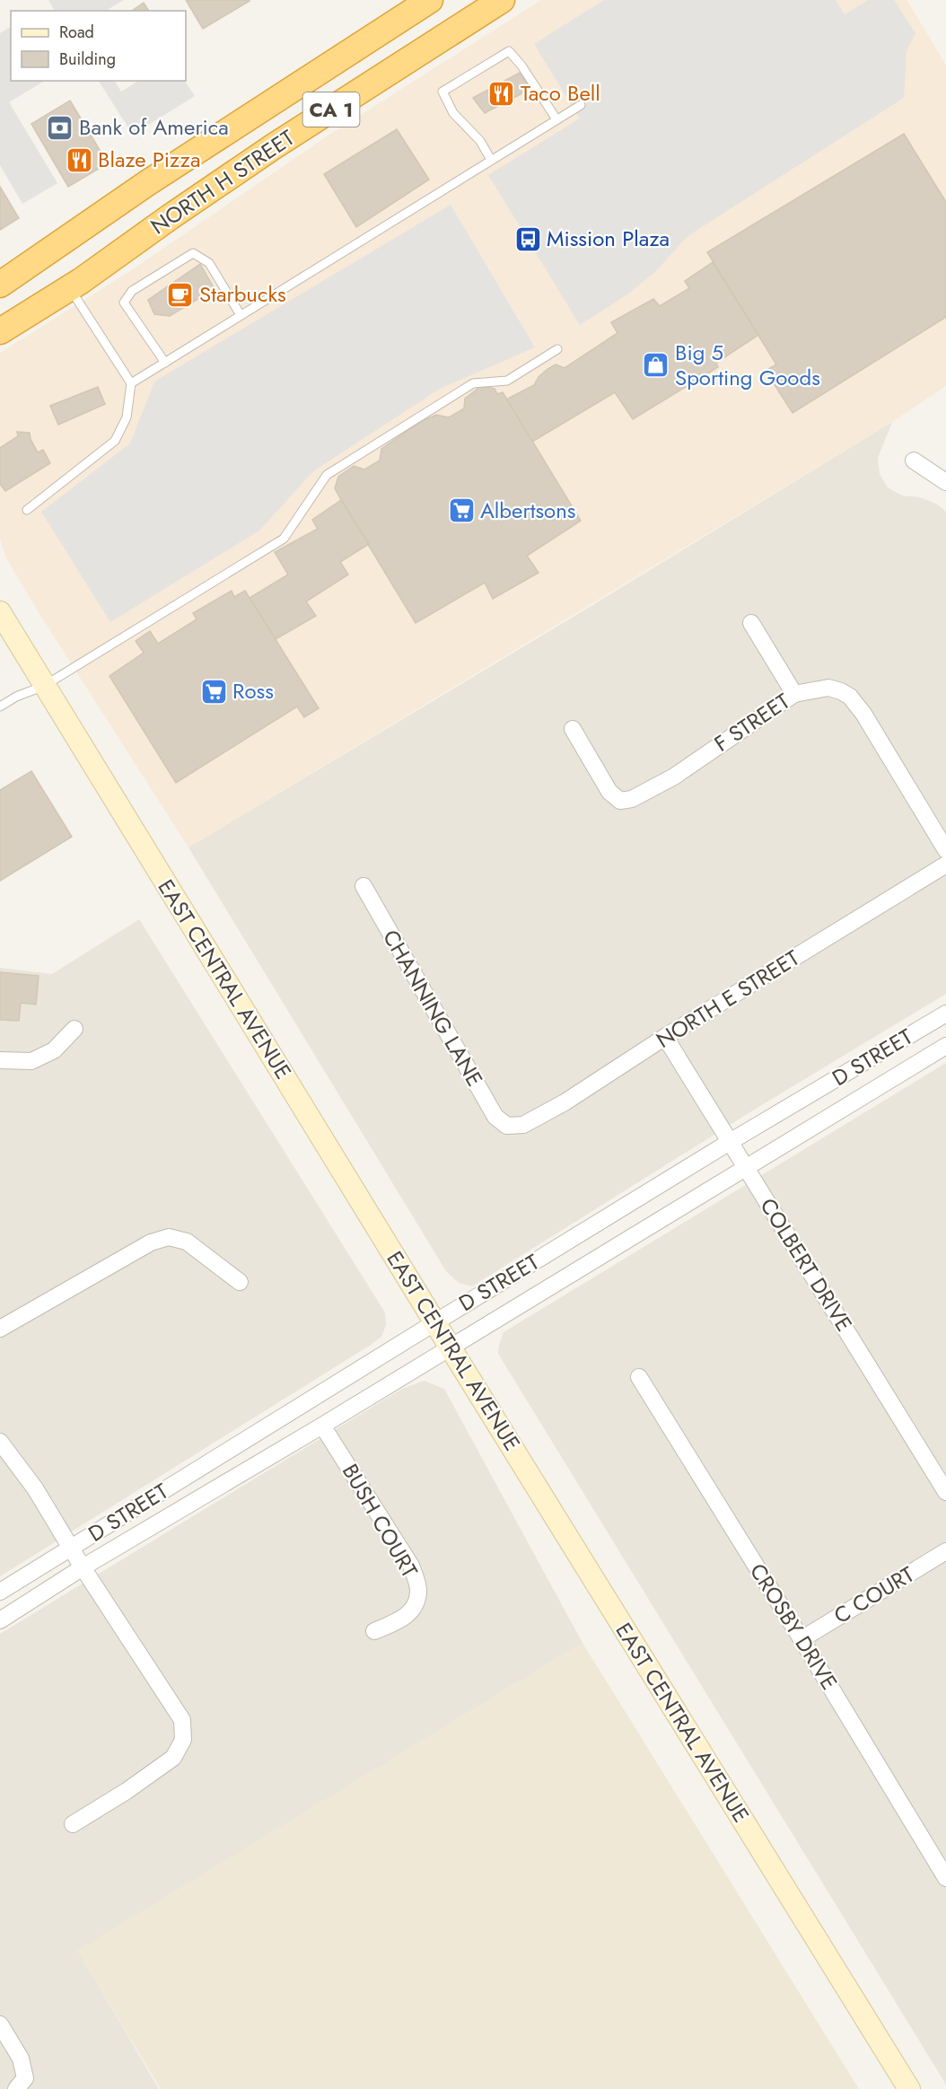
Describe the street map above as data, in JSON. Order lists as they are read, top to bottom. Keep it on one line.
{"streets":{"highway":["CA 1","NORTH H STREET"],"main road":["EAST CENTRAL AVENUE"],"street":["F STREET","NORTH E STREET","CHANNING LANE","D STREET","COLBERT DRIVE","BUSH COURT","C COURT","CROSBY DRIVE"]},"crossings":[["EAST CENTRAL AVENUE","D STREET"],["NORTH E STREET","CHANNING LANE"],["NORTH E STREET","COLBERT DRIVE"],["D STREET","COLBERT DRIVE"],["D STREET","BUSH COURT"],["C COURT","CROSBY DRIVE"]],"places":{"restaurant":["Taco Bell","Blaze Pizza"],"bank":["Bank of America"],"bus stop":["Mission Plaza"],"cafe":["Starbucks"],"shop":["Big 5 Sporting Goods"],"supermarket":["Albertsons","Ross"]},"legend":["Road","Building"]}
